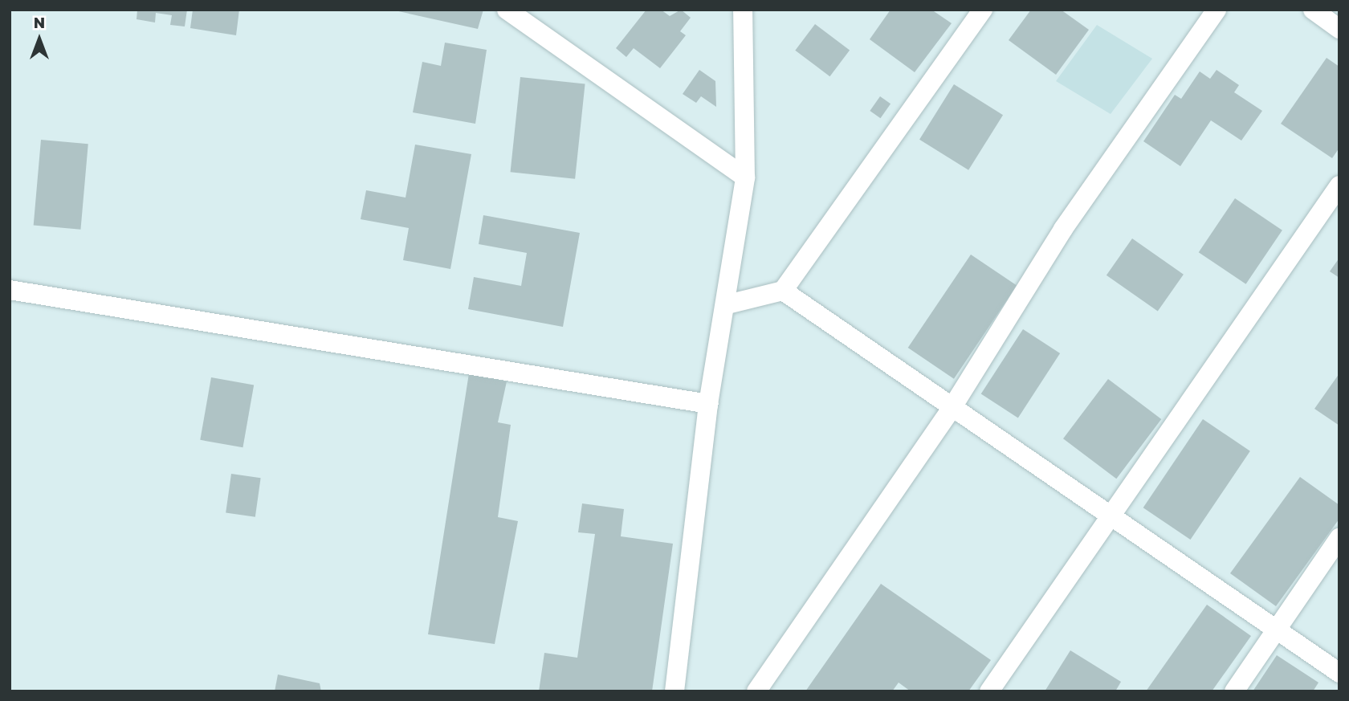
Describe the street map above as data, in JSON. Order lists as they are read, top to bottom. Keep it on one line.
{"north":"top"}
